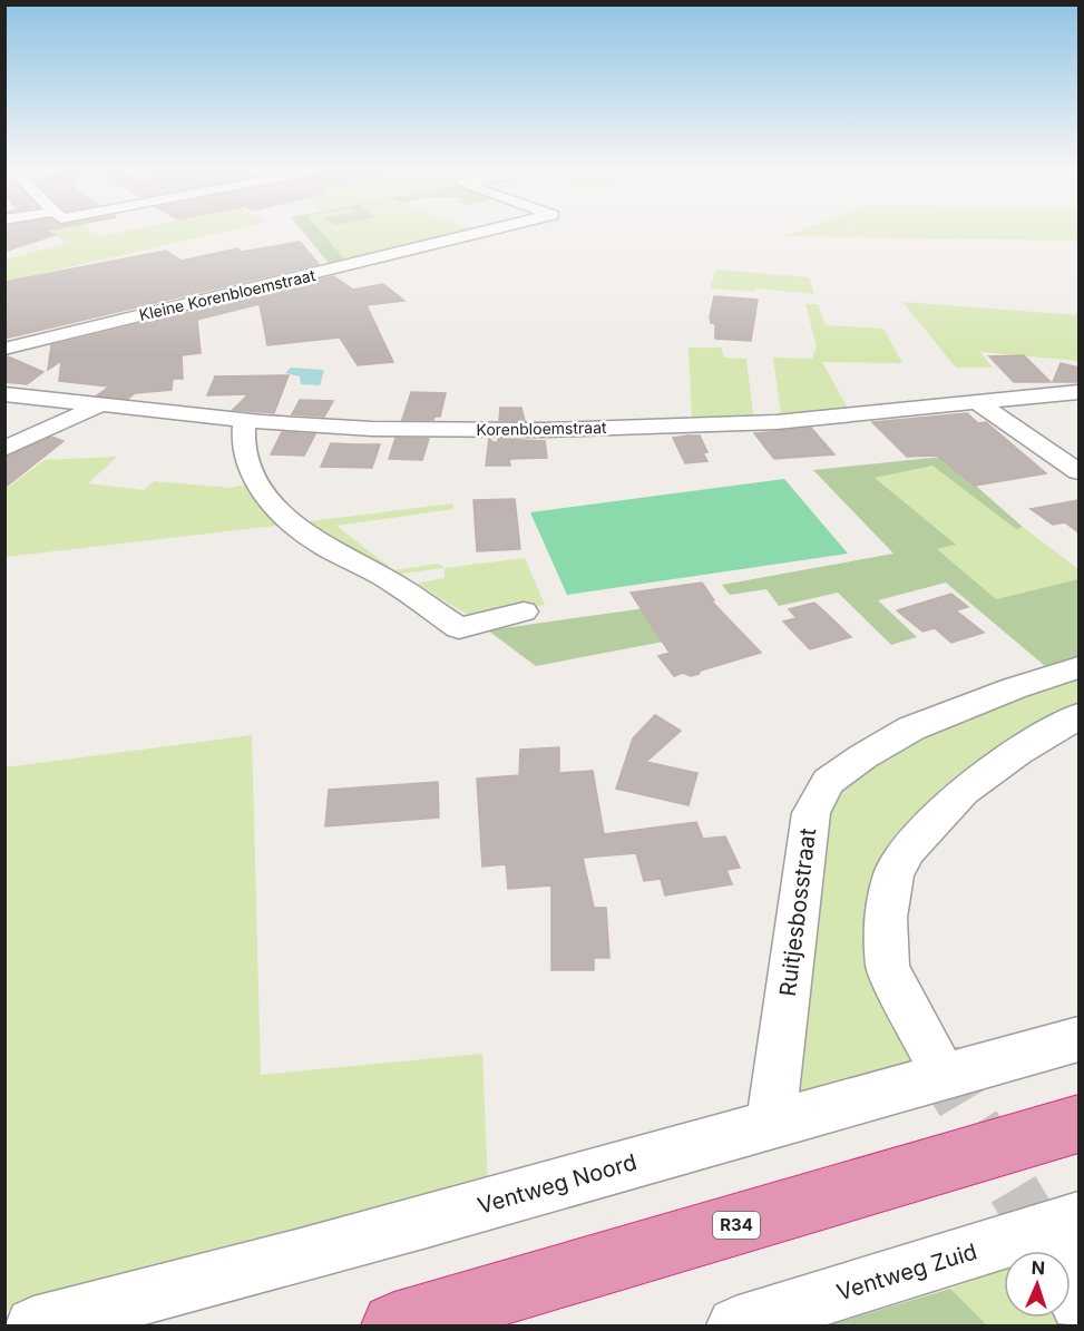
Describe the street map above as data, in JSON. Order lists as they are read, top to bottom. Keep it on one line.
{"streets":{"highway":["R34"],"street":["Kleine Korenbloemstraat","Korenbloemstraat","Ruitjesbosstraat","Ventweg Noord","Ventweg Zuid"]},"crossings":[["Ruitjesbosstraat","Ventweg Noord"]],"north":"top"}
